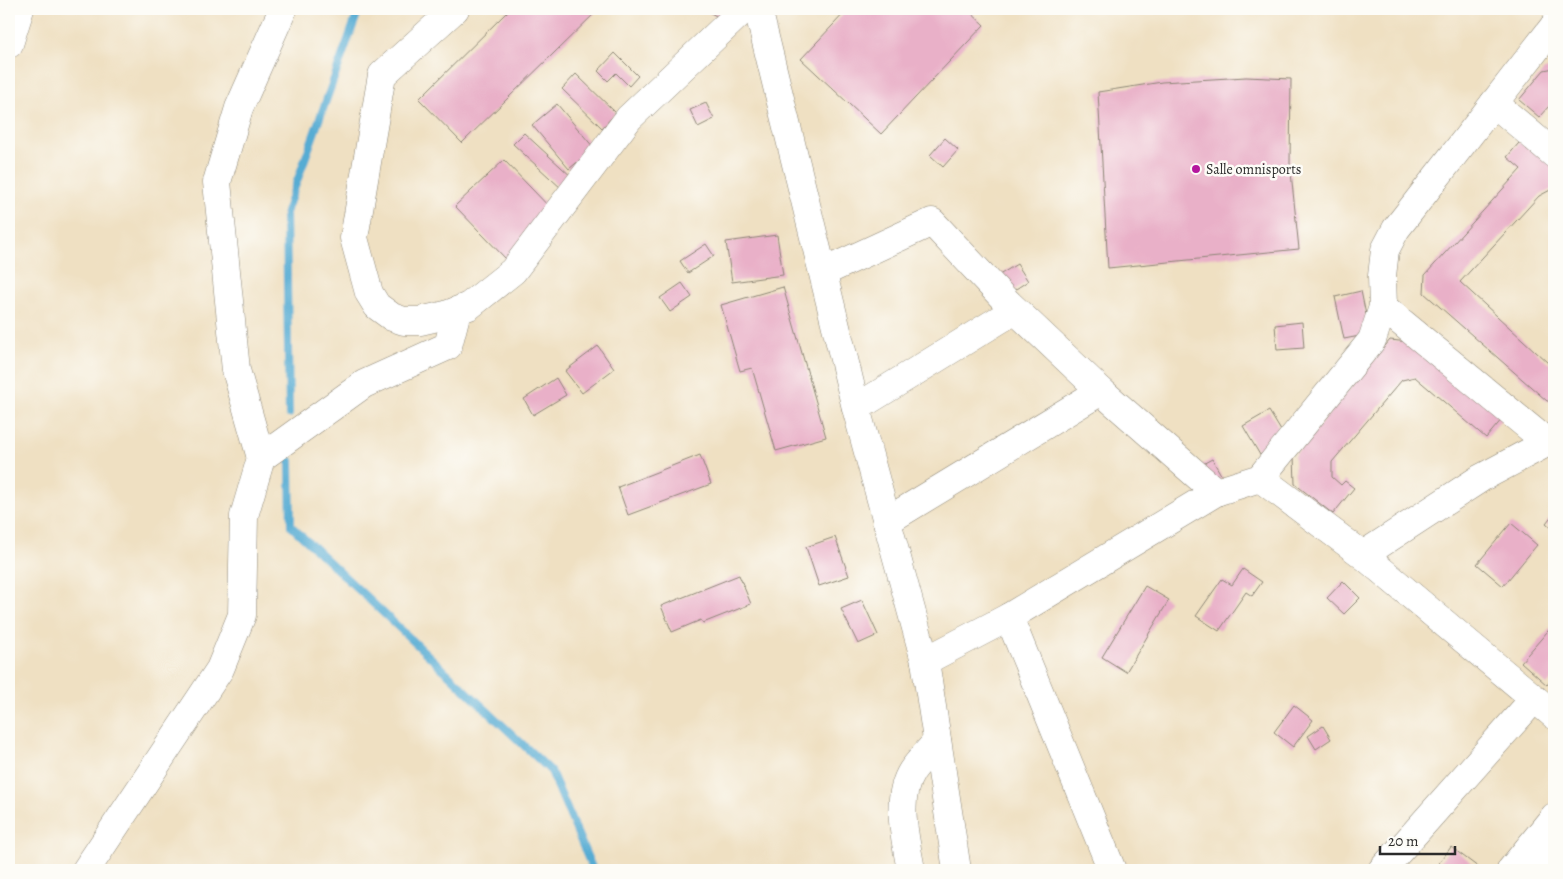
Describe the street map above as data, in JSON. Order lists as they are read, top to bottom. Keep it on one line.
{"places":["Salle omnisports"],"scale_bar":"20 m"}
